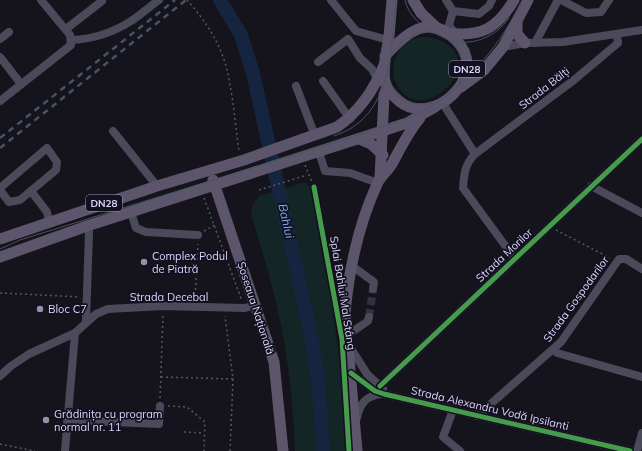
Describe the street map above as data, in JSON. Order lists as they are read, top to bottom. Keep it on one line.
{"streets":{"main road":["DN28","Șoseaua Națională"],"street":["Strada Bălți","Strada Morilor","Strada Decebal","Strada Gospodarilor","Strada Alexandru Vodă Ipsilanti"],"cycle path":["Splai Bahlui Mal Stâng"]},"crossings":[["DN28","Șoseaua Națională"],["Strada Decebal","Șoseaua Națională"],["Strada Gospodarilor","Strada Alexandru Vodă Ipsilanti"]],"water":["Bahlui"],"places":["Complex Podul de Piatră","Bloc C7","Grădinița cu program normal nr. 11"]}
